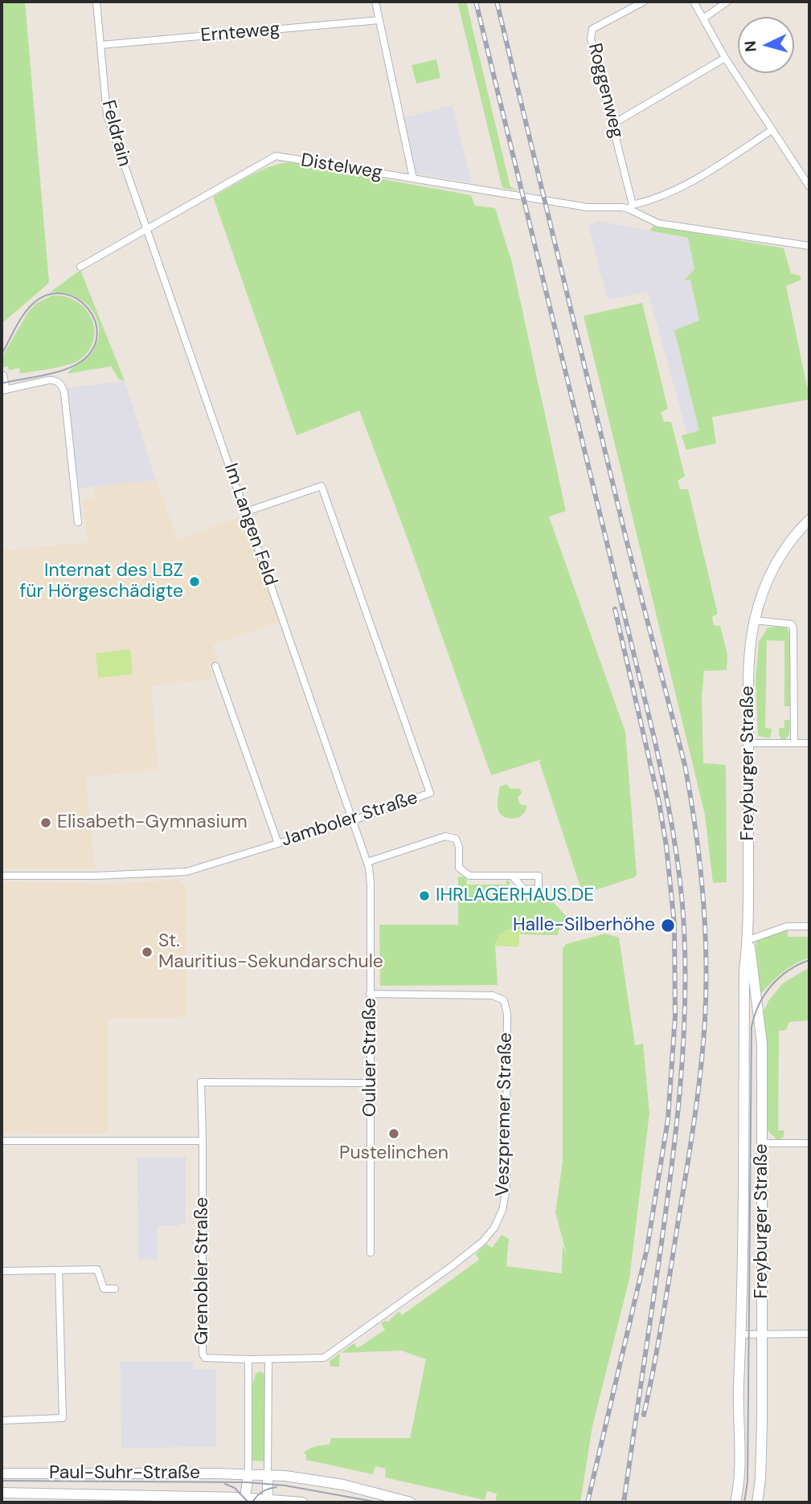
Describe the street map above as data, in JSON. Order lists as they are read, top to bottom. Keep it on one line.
{"streets":{"street":["Ernteweg","Roggenweg","Feldrain","Distelweg","Im Langen Feld","Freyburger Straße","Jamboler Straße","Ouluer Straße","Veszpremer Straße","Grenobler Straße","Paul-Suhr-Straße"]},"crossings":[["Ernteweg","Feldrain"],["Roggenweg","Distelweg"],["Feldrain","Distelweg"],["Feldrain","Im Langen Feld"],["Distelweg","Im Langen Feld"],["Im Langen Feld","Jamboler Straße"],["Im Langen Feld","Ouluer Straße"],["Jamboler Straße","Ouluer Straße"],["Ouluer Straße","Veszpremer Straße"],["Ouluer Straße","Grenobler Straße"],["Veszpremer Straße","Grenobler Straße"]],"places":["Internat des LBZ für Hörgeschädigte","Elisabeth-Gymnasium","IHRLAGERHAUS.DE","Halle-Silberhöhe","St. Mauritius-Sekundarschule","Pustelinchen"],"north":"left"}
